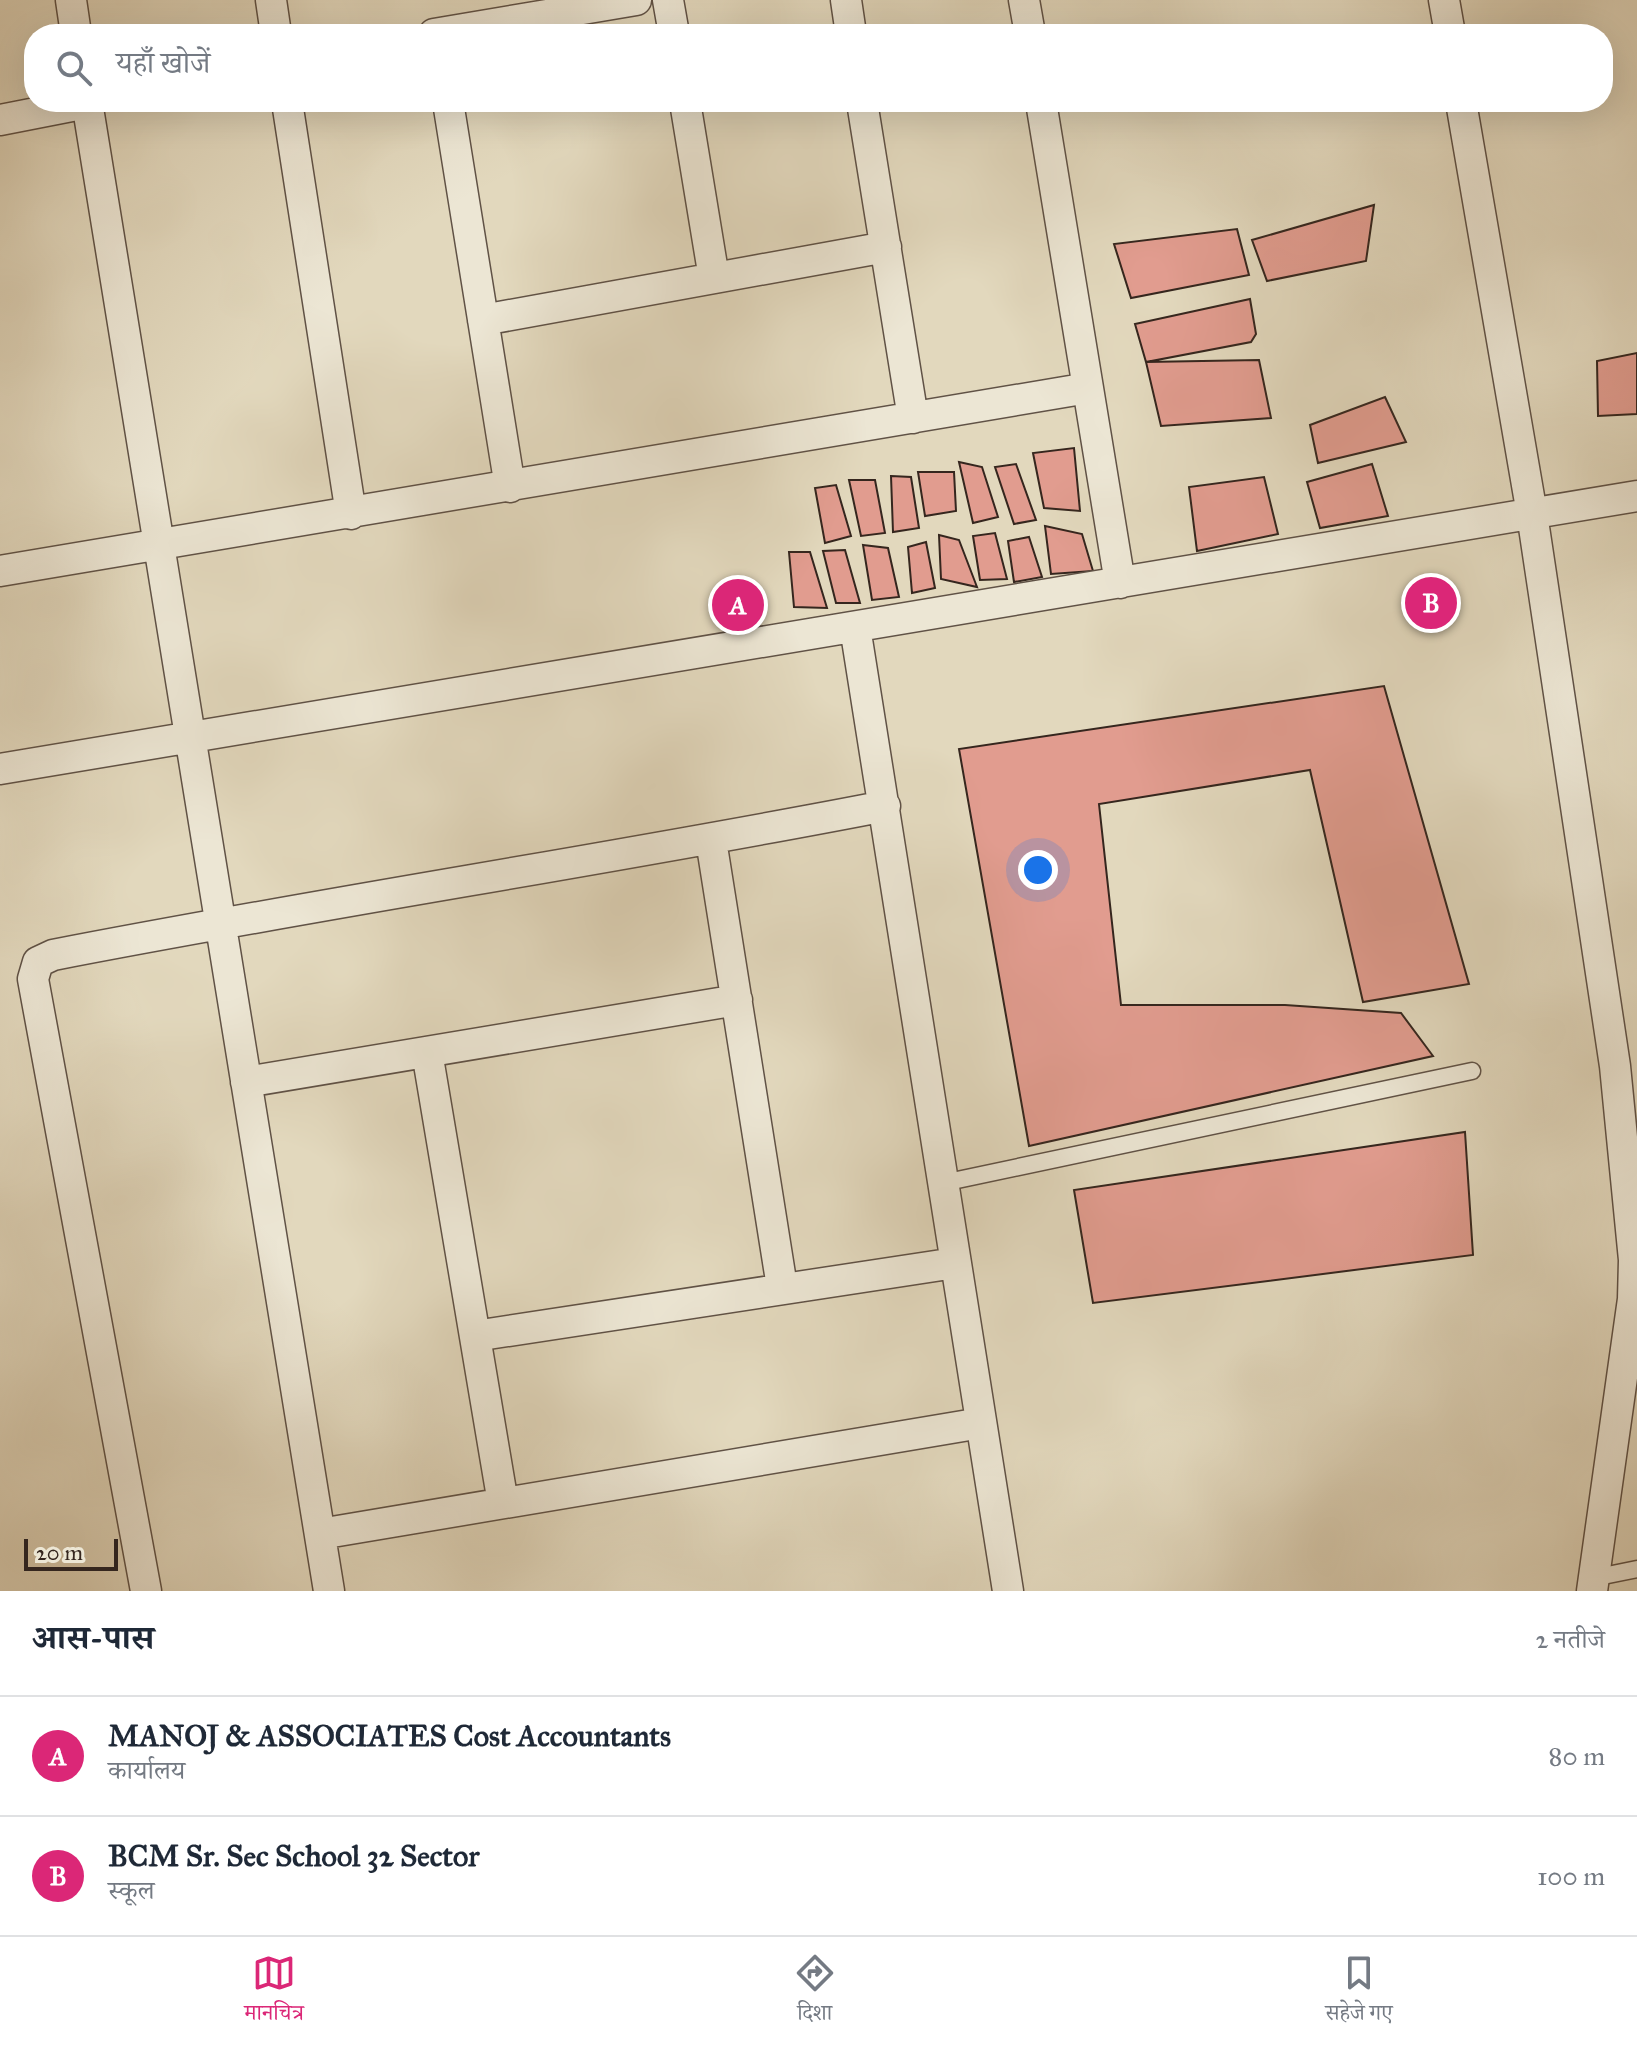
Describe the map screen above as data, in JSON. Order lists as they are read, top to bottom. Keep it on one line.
{"scale_bar":"20 m","page":{"search":"यहाँ खोजें","pins":["B","A"],"scale":"20 m","heading":["आस-पास","2 नतीजे"],"list":[{"mark":"A","name":"MANOJ & ASSOCIATES Cost Accountants","note":"कार्यालय","value":"80 m"},{"mark":"B","name":"BCM Sr. Sec School 32 Sector","note":"स्कूल","value":"100 m"}],"nav":["मानचित्र","दिशा","सहेजे गए"]}}
